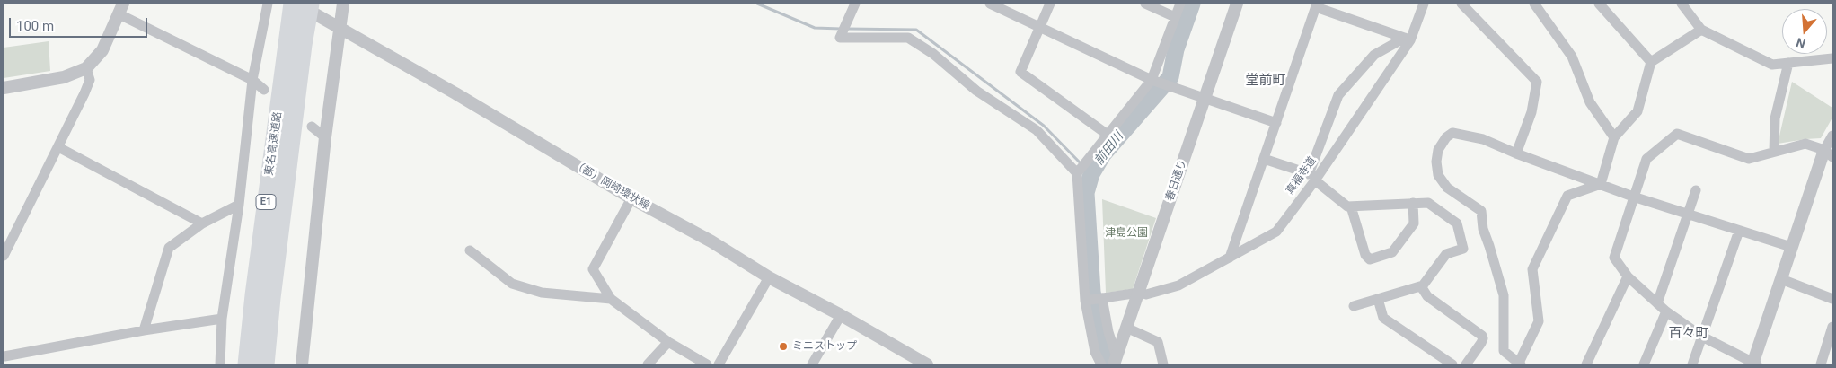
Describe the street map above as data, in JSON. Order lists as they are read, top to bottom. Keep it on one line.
{"streets":{"highway":["東名高速道路","E1"],"street":["真福寺道","春日通り","（都）岡崎環状線"]},"crossings":[["東名高速道路","（都）岡崎環状線"],["真福寺道","春日通り"]],"districts":["堂前町","百々町"],"water":["前田川"],"parks":["津島公園"],"places":["ミニストップ"],"scale_bar":"100 m","north":"bottom"}
